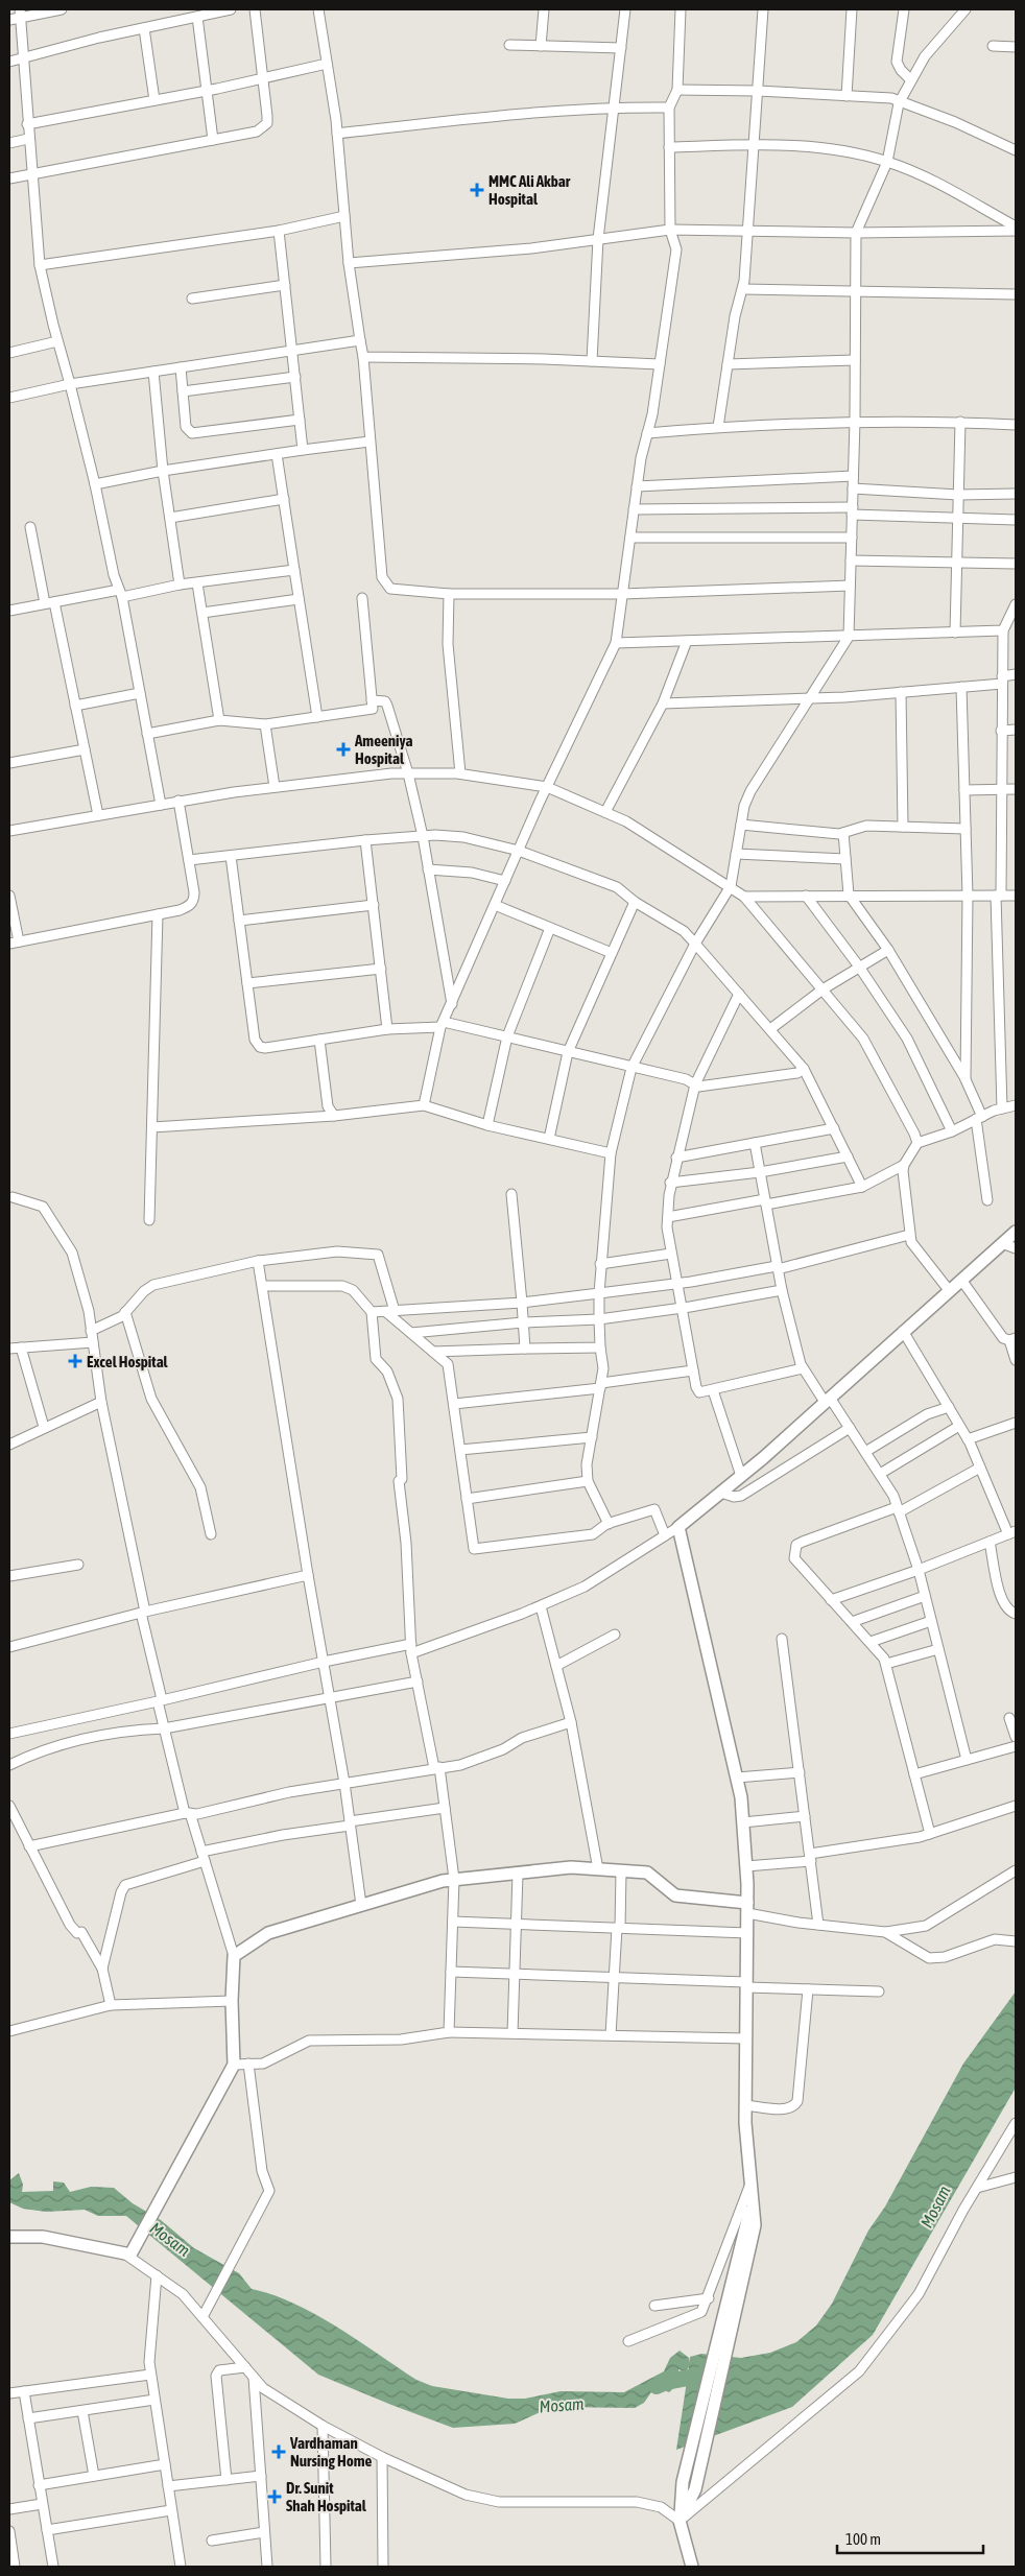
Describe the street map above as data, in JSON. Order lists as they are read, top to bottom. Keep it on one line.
{"water":["Mosam"],"places":{"health":["MMC Ali Akbar Hospital","Ameeniya Hospital","Excel Hospital","Vardhaman Nursing Home","Dr. Sunit Shah Hospital"]},"scale_bar":"100 m"}
